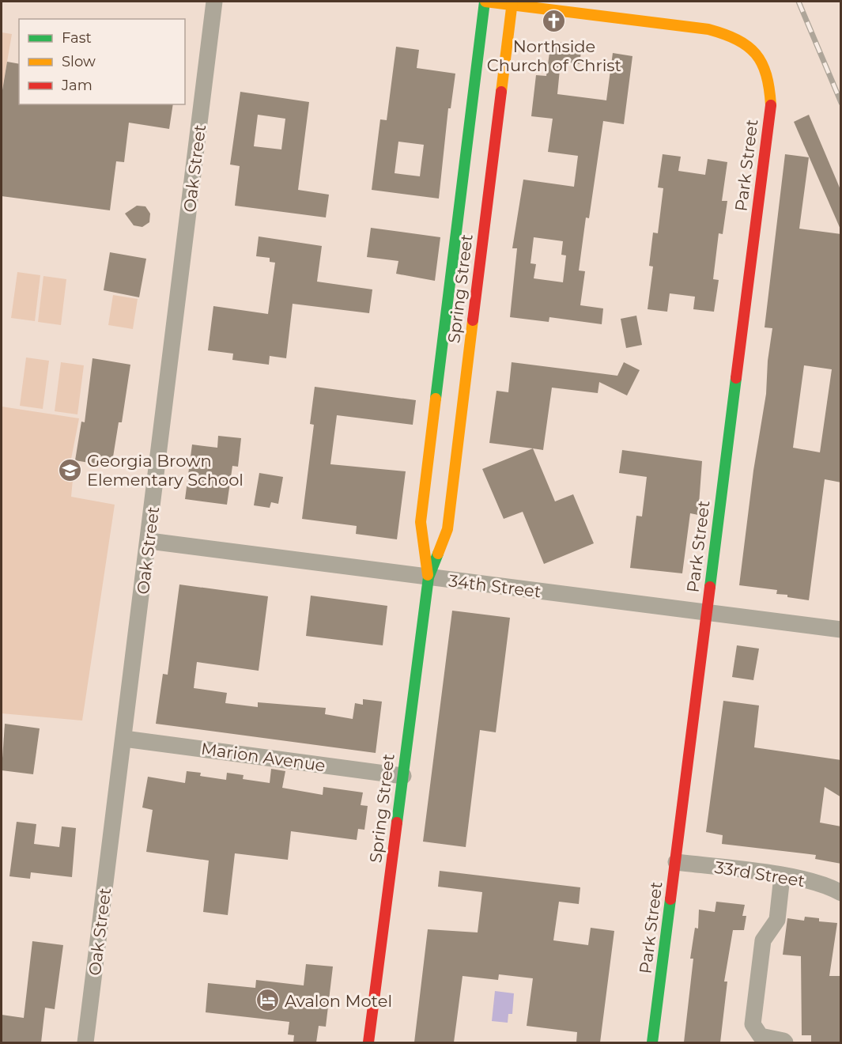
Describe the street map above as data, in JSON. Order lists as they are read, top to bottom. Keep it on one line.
{"streets":{"main road":["Park Street","Spring Street"],"street":["Oak Street","34th Street","Marion Avenue","33rd Street"]},"crossings":[["Park Street","Spring Street"],["Park Street","34th Street"],["Park Street","33rd Street"],["Oak Street","34th Street"],["Oak Street","Marion Avenue"],["Spring Street","34th Street"],["Spring Street","Marion Avenue"]],"places":{"church":["Northside Church of Christ"],"school or university":["Georgia Brown Elementary School"],"hotel":["Avalon Motel"]},"legend":["Fast","Slow","Jam"]}
